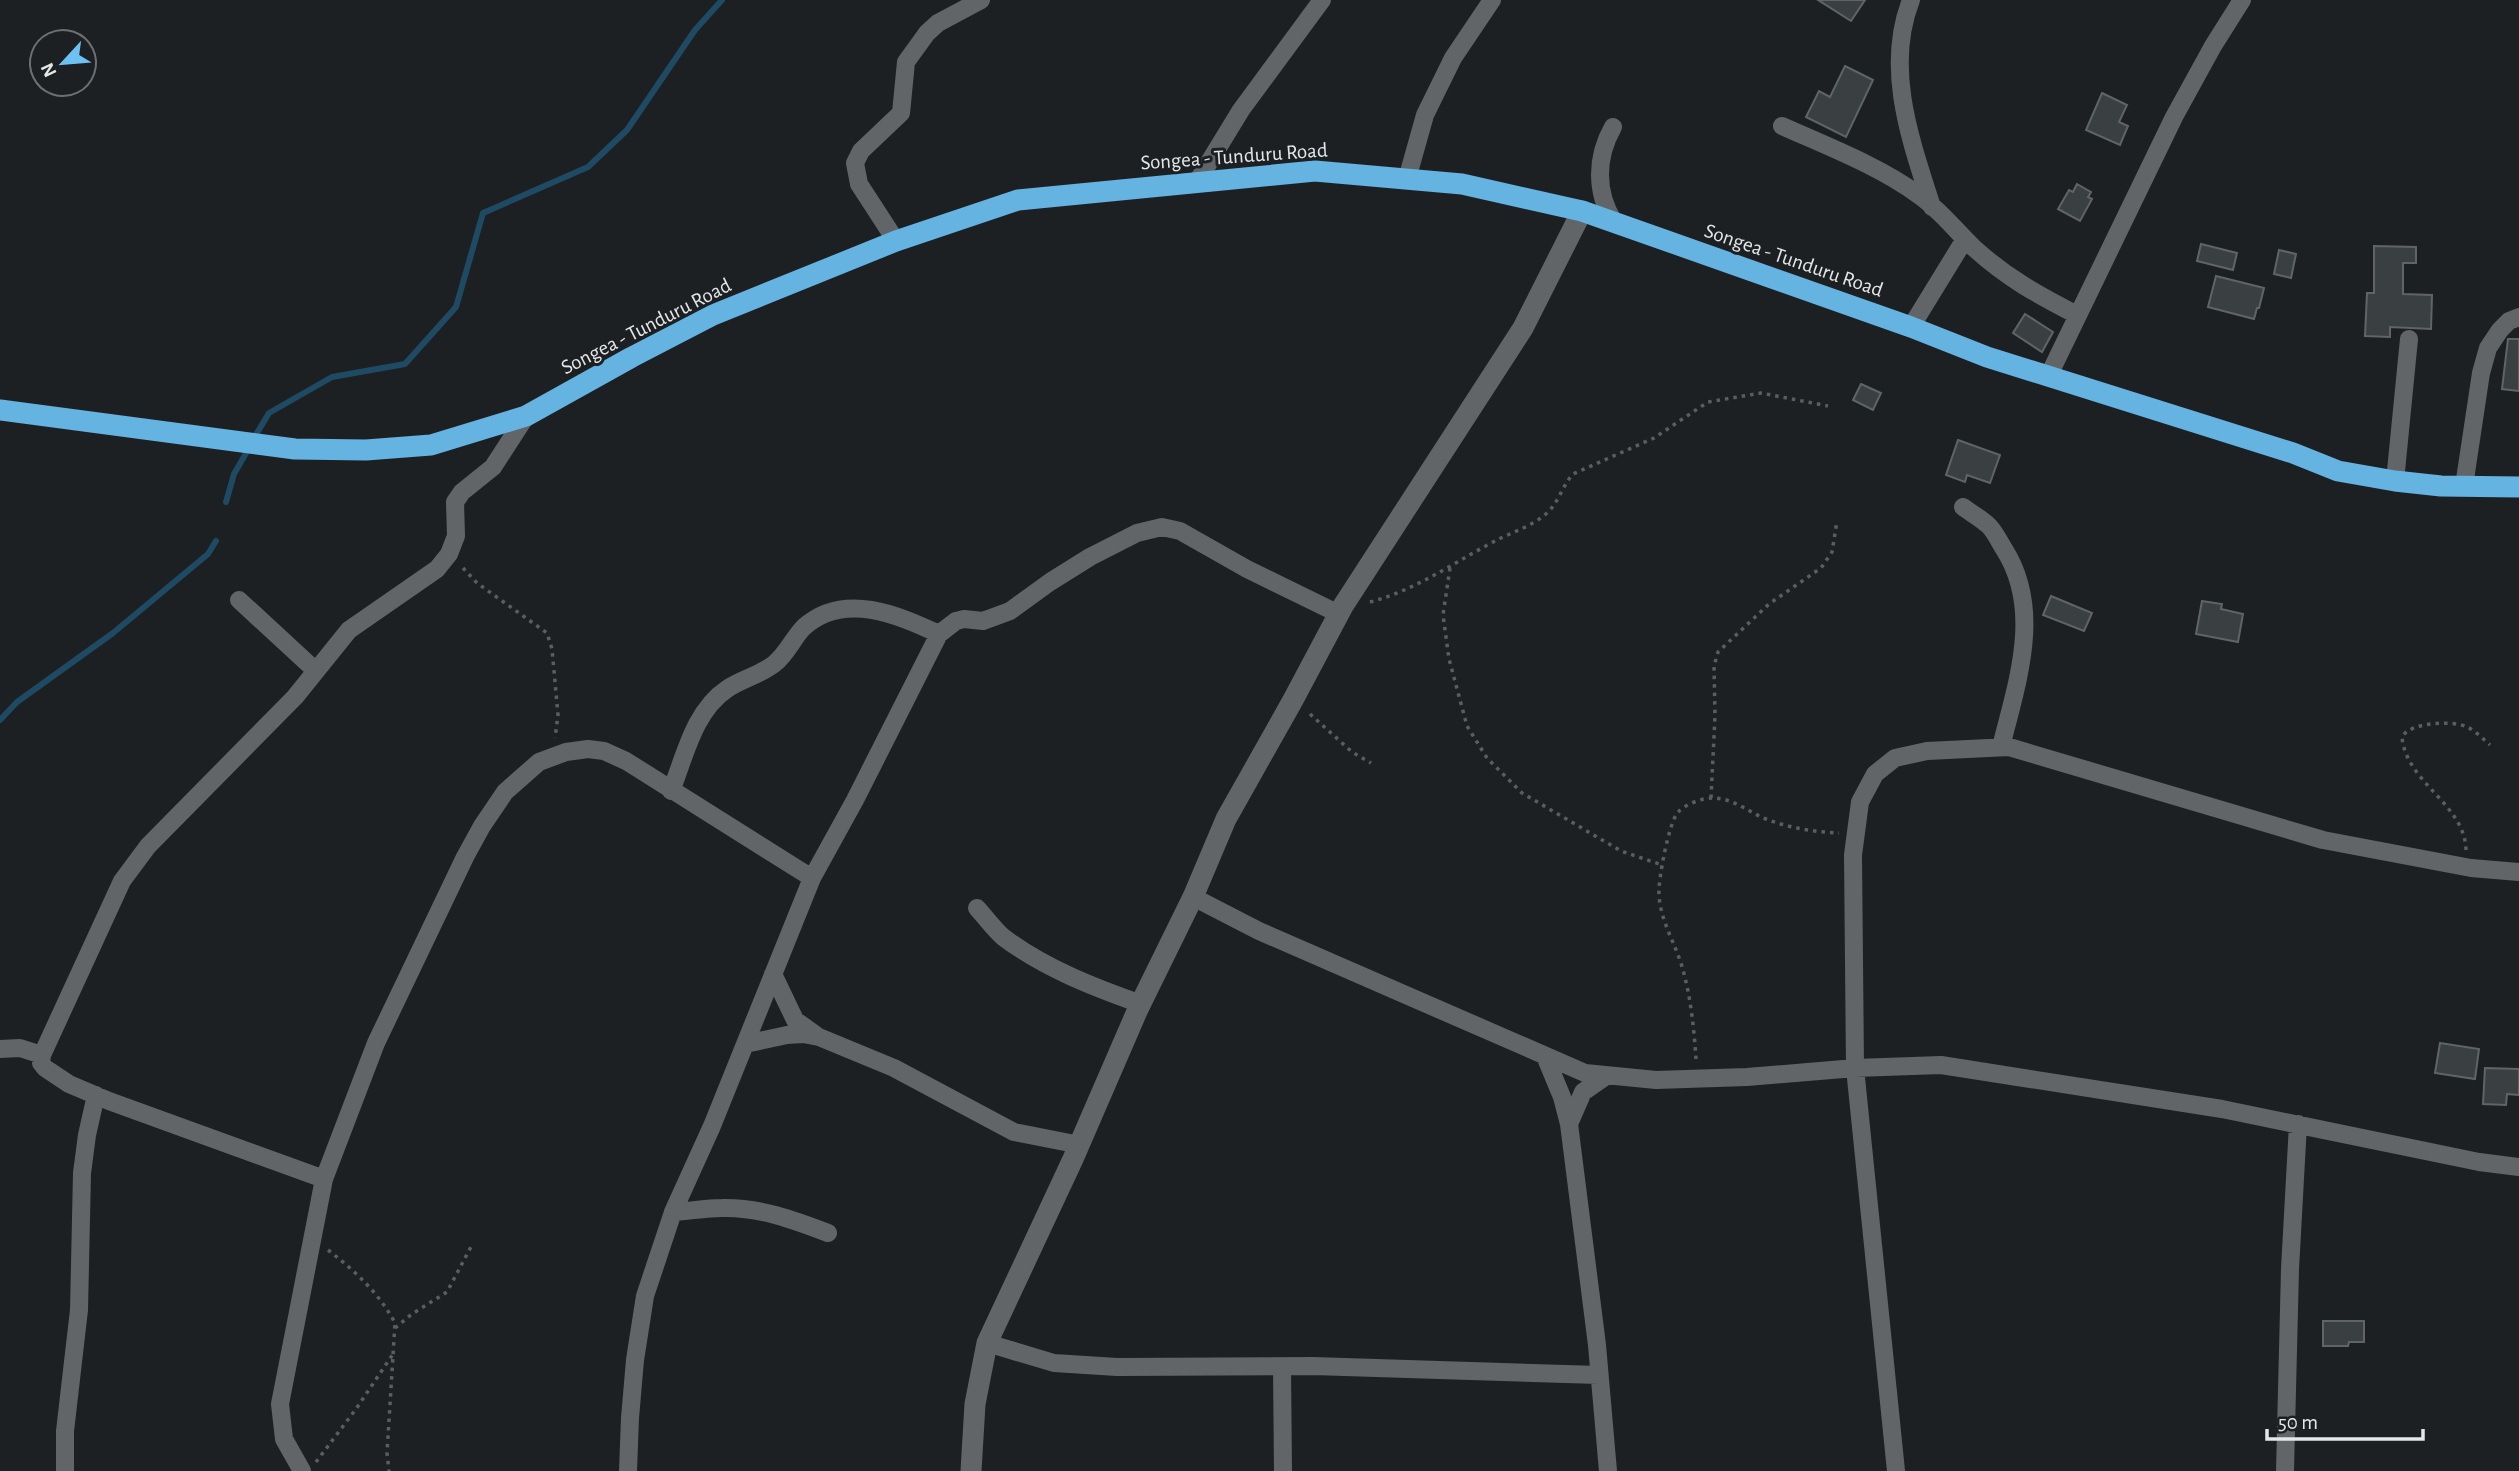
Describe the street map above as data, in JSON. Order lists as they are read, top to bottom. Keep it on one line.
{"streets":{"highway":["Songea - Tunduru Road"]},"scale_bar":"50 m","north":"bottom left"}
